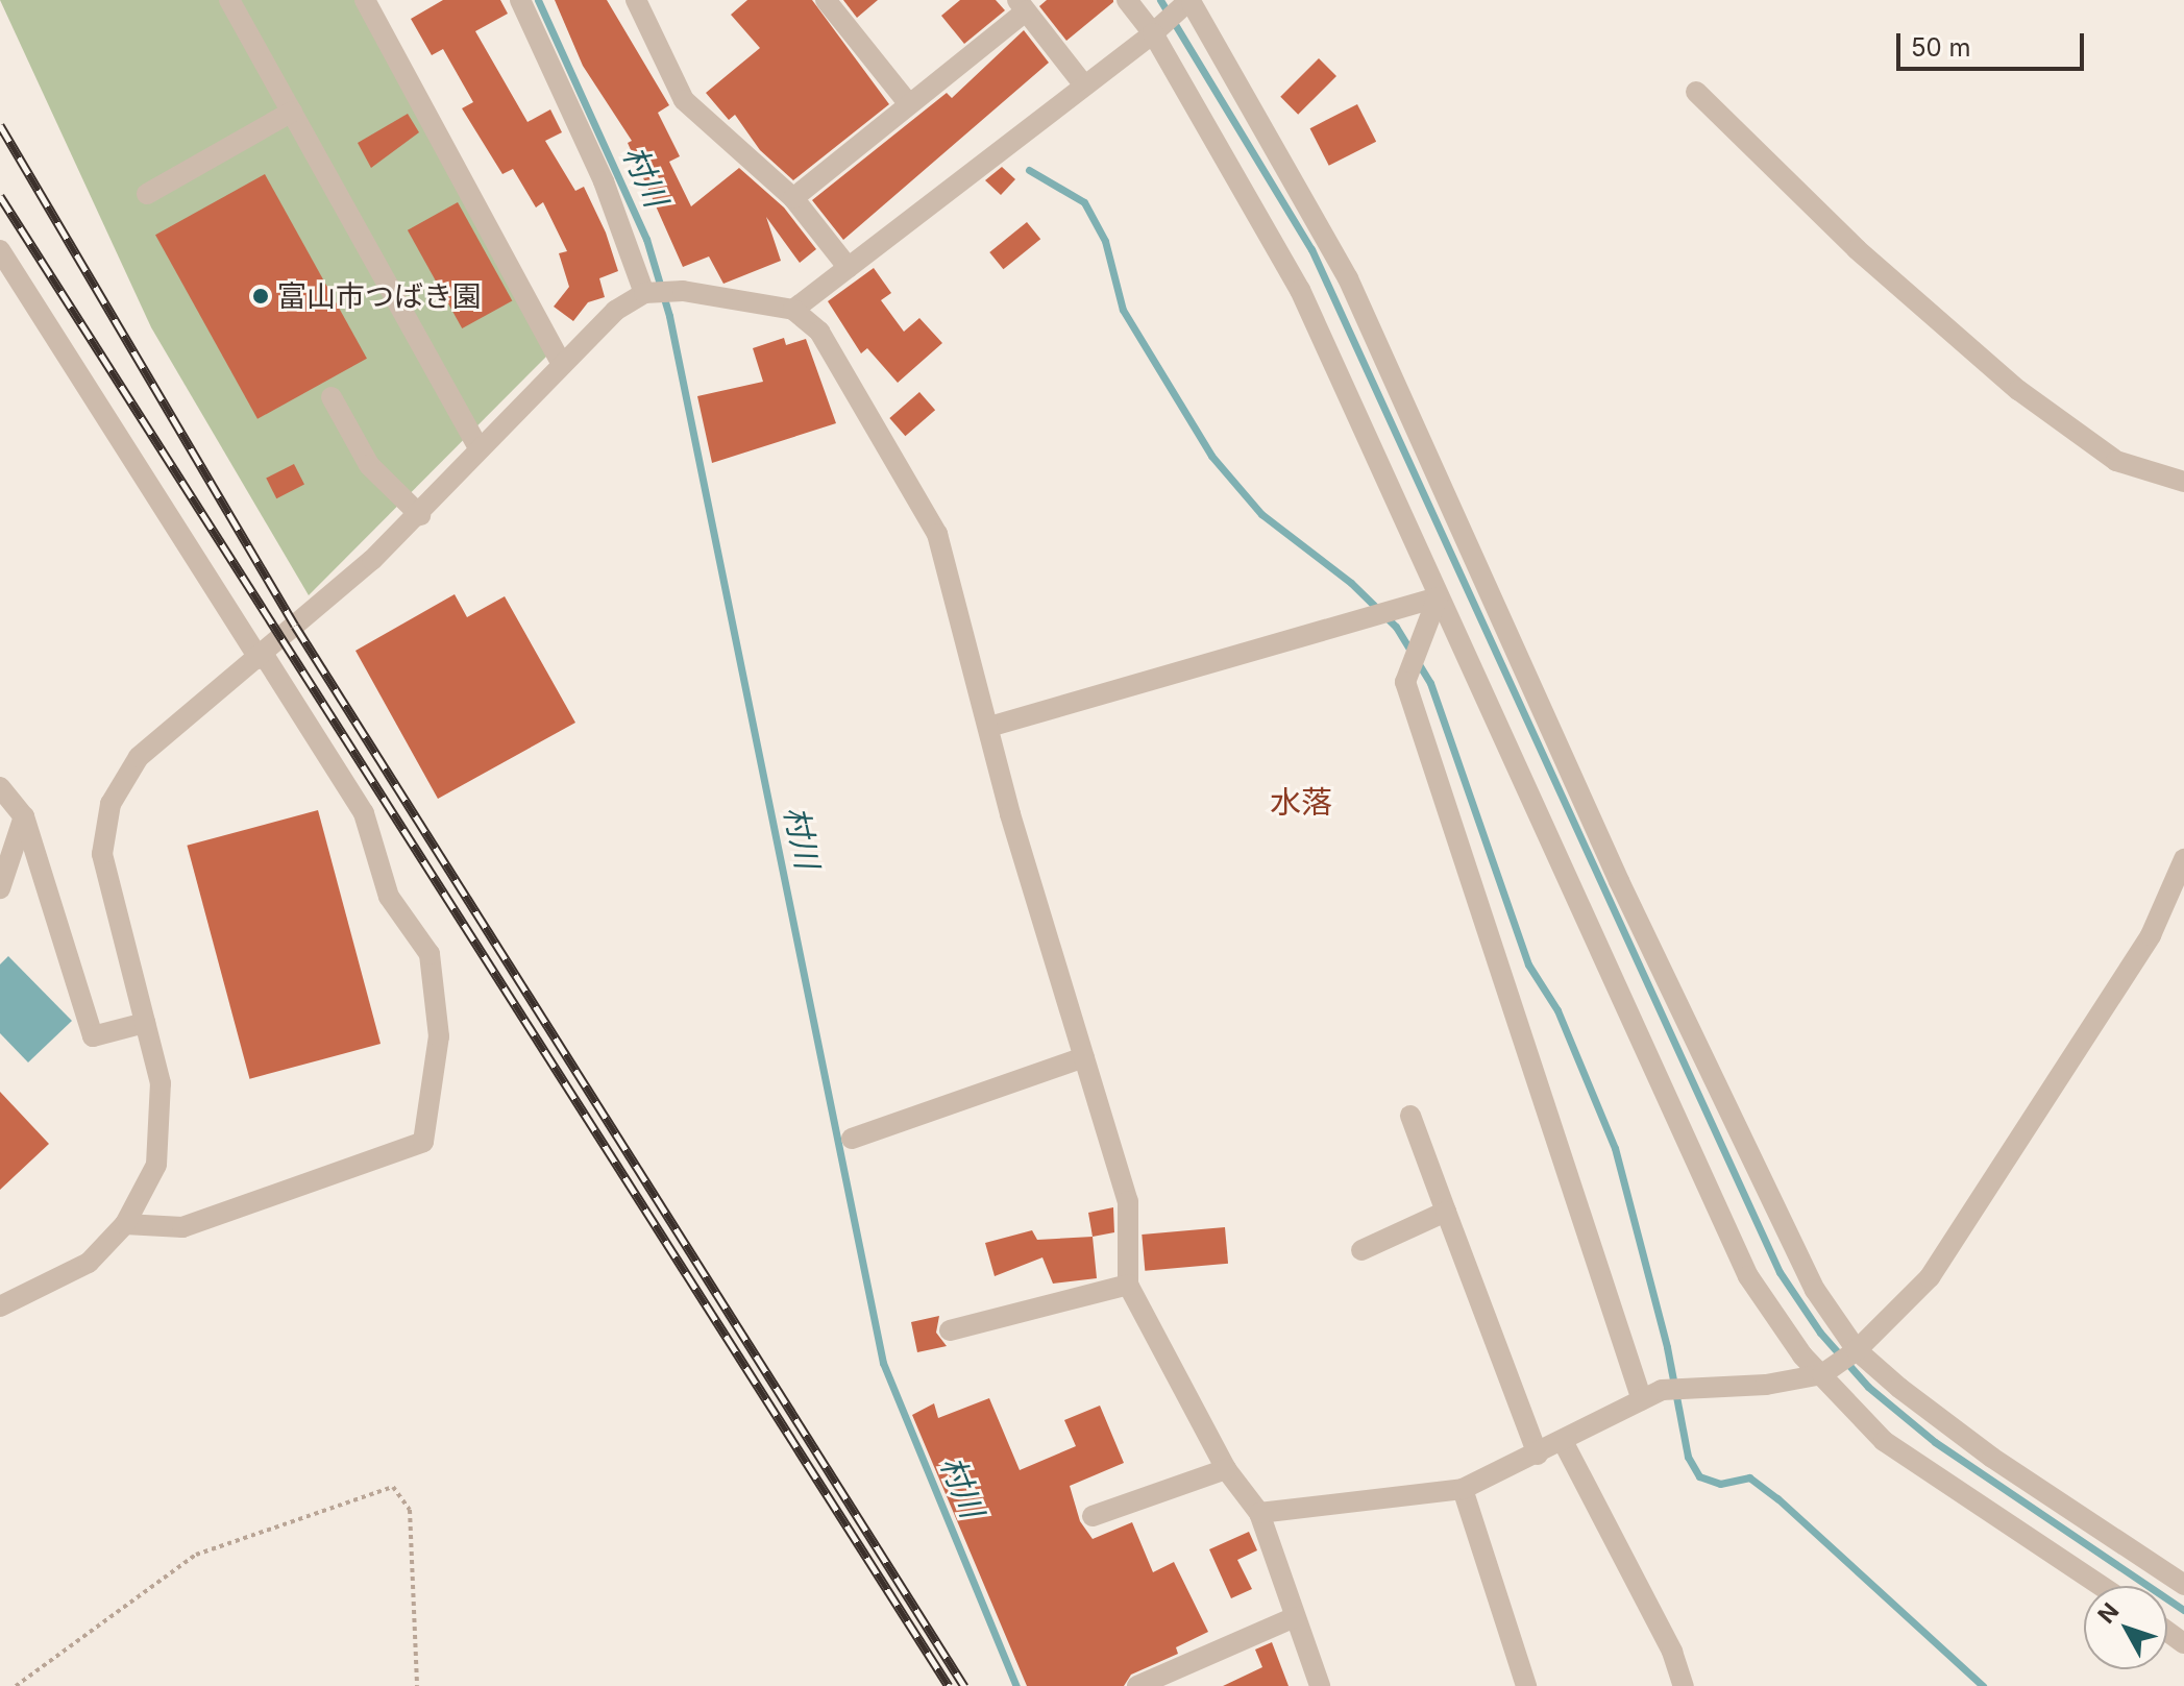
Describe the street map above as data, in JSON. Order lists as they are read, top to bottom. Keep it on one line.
{"districts":["水落"],"water":["村川"],"places":["富山市つばき園"],"scale_bar":"50 m","north":"top left"}
